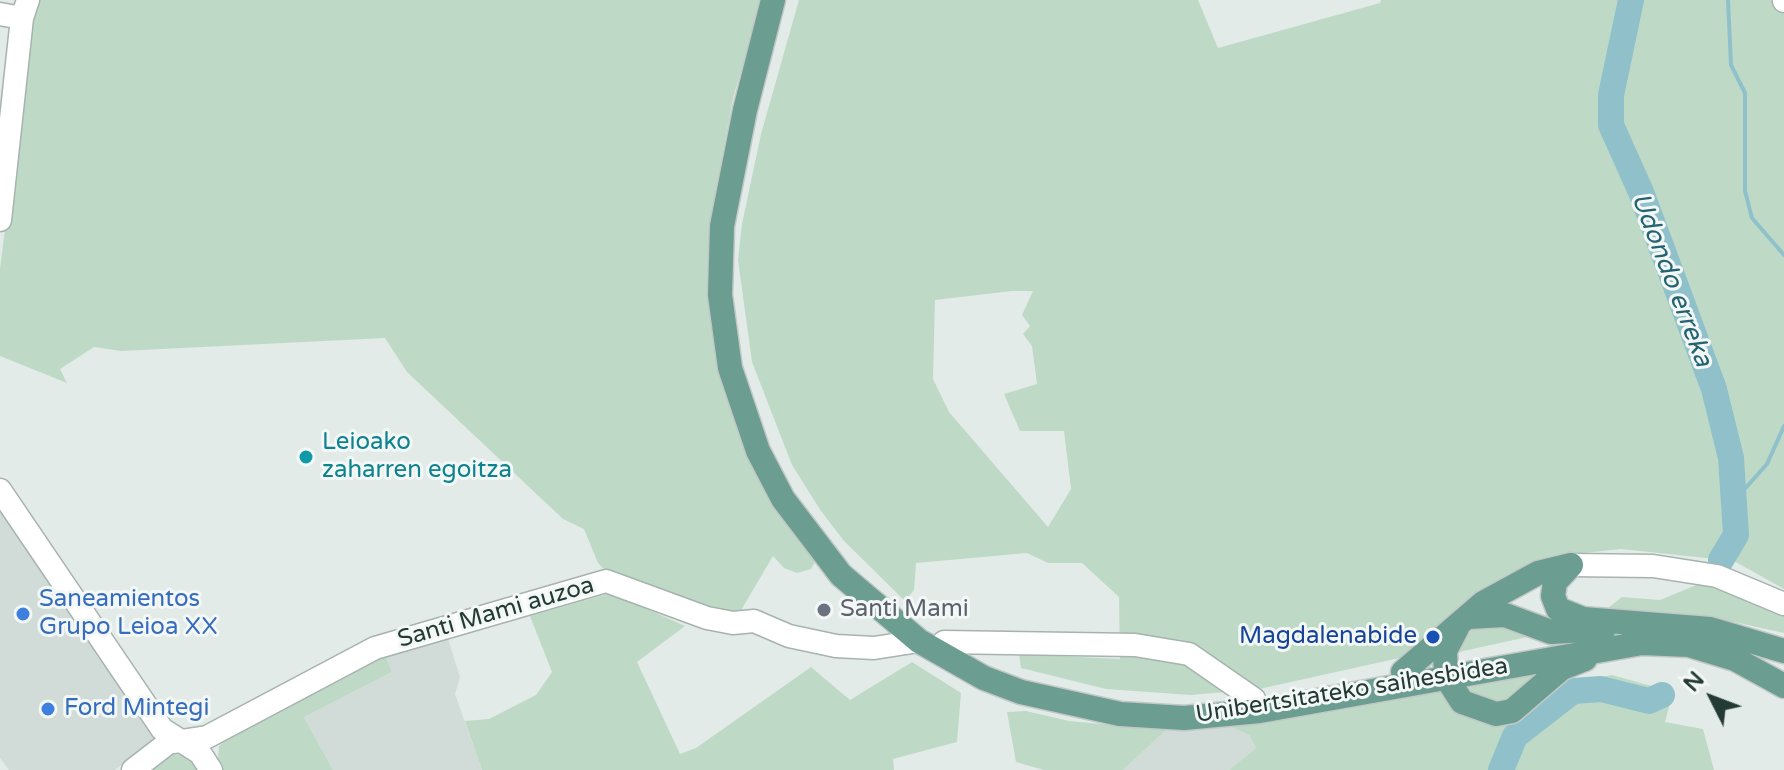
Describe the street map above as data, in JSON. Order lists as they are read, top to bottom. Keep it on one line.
{"streets":{"main road":["Unibertsitateko saihesbidea"],"street":["Santi Mami auzoa"]},"crossings":[["Santi Mami auzoa","Unibertsitateko saihesbidea"]],"water":["Udondo erreka"],"places":["Leioako zaharren egoitza","Santi Mami","Saneamientos Grupo Leioa XX","Magdalenabide","Ford Mintegi"],"north":"top left"}
